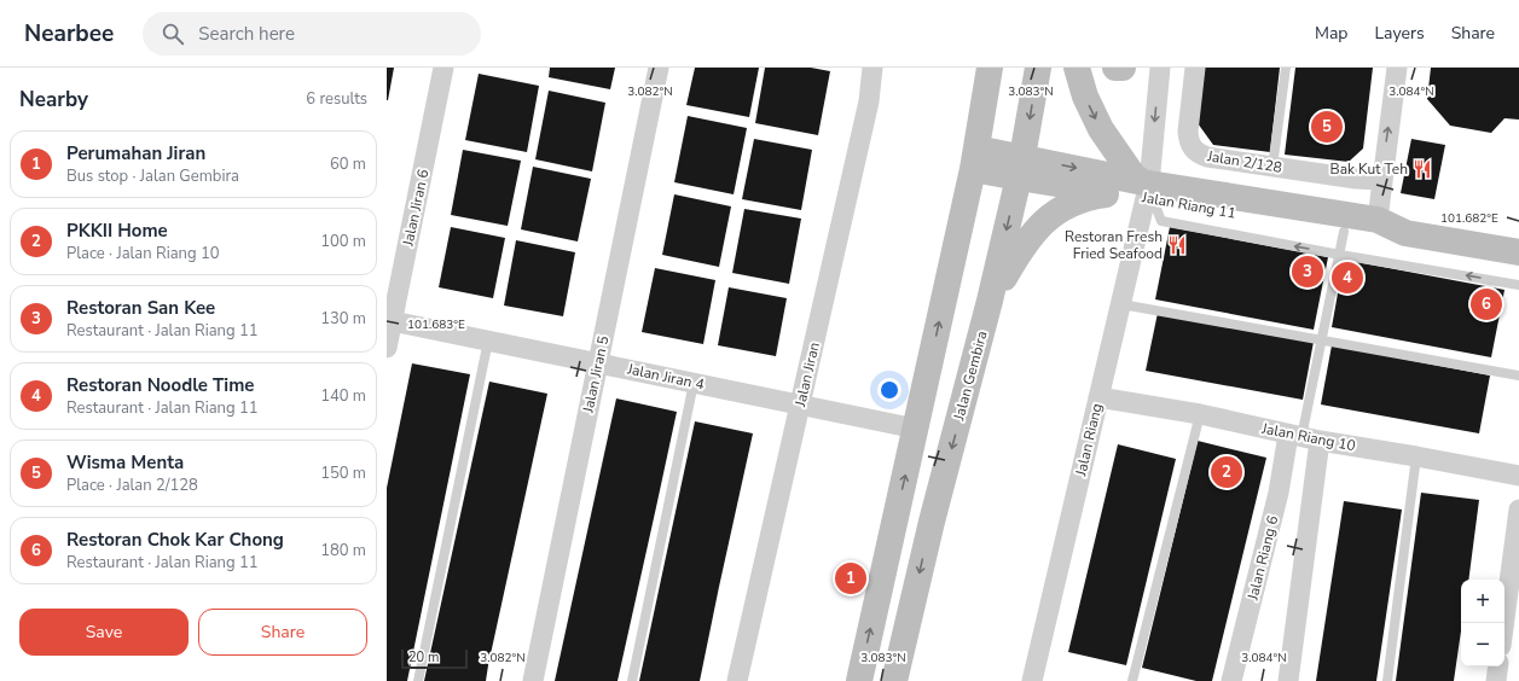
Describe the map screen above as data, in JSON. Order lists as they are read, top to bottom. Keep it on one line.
{"streets":{"main road":["Jalan Riang 11","Jalan Gembira"],"street":["Jalan 2/128","Jalan Jiran 6","Jalan Jiran 5","Jalan Jiran","Jalan Jiran 4","Jalan Riang 10","Jalan Riang","Jalan Riang 6"]},"crossings":[["Jalan Riang 11","Jalan Gembira"],["Jalan Riang 11","Jalan Riang"],["Jalan Jiran 6","Jalan Jiran 4"],["Jalan Jiran 5","Jalan Jiran 4"],["Jalan Jiran","Jalan Jiran 4"],["Jalan Riang 10","Jalan Riang"],["Jalan Riang 10","Jalan Riang 6"]],"places":{"restaurant":["Bak Kut Teh","Restoran Fresh Fried Seafood"]},"scale_bar":"20 m","page":{"header":"Nearbee","search":"Search here","nav":["Map","Layers","Share"],"heading":["Nearby","6 results"],"pins":["5","3","4","6","2","1"],"list":[{"mark":"1","name":"Perumahan Jiran","note":"Bus stop · Jalan Gembira","value":"60 m"},{"mark":"2","name":"PKKII Home","note":"Place · Jalan Riang 10","value":"100 m"},{"mark":"3","name":"Restoran San Kee","note":"Restaurant · Jalan Riang 11","value":"130 m"},{"mark":"4","name":"Restoran Noodle Time","note":"Restaurant · Jalan Riang 11","value":"140 m"},{"mark":"5","name":"Wisma Menta","note":"Place · Jalan 2/128","value":"150 m"},{"mark":"6","name":"Restoran Chok Kar Chong","note":"Restaurant · Jalan Riang 11","value":"180 m"}],"map_buttons":["+","−"],"buttons":["Save","Share"],"scale":"20 m"},"coordinates":["3.082°N","3.083°N","3.084°N","101.682°E","101.683°E"]}
